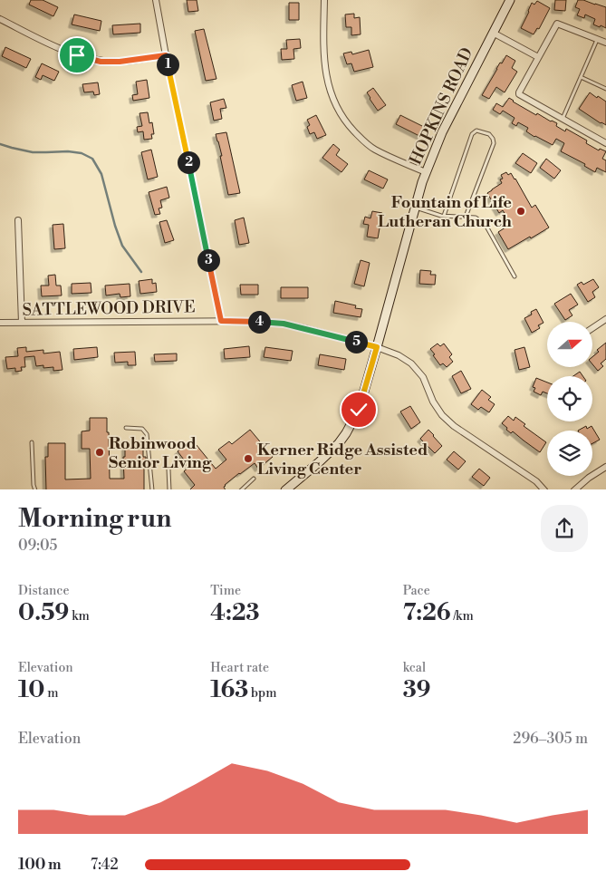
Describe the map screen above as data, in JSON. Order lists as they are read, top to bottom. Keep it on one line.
{"streets":{"main road":["HOPKINS ROAD"],"street":["SATTLEWOOD DRIVE"]},"crossings":[["HOPKINS ROAD","SATTLEWOOD DRIVE"]],"places":["Fountain of Life Lutheran Church","Robinwood Senior Living","Kerner Ridge Assisted Living Center"],"north":"right","page":{"pins":["1","2","3","4","5"],"heading":["Morning run","09:05"],"stats":[["Distance","0.59 km"],["Time","4:23"],["Pace","7:26 /km"],["Elevation","10 m"],["Heart rate","163 bpm"],["kcal","39"]],"chart":["Elevation","296–305 m"],"list":[{"name":"100 m","note":"7:42"}]}}
